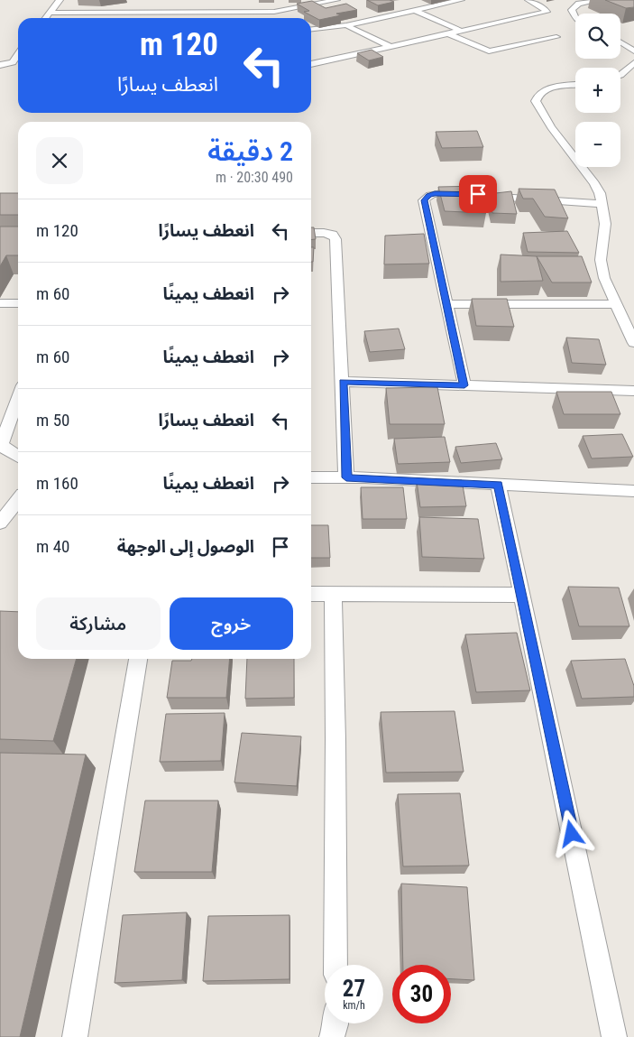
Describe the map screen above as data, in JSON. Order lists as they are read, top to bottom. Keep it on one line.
{"page":{"map_buttons":["+","−"],"turn":["120 m","انعطف يسارًا"],"heading":["2 دقيقة","490 m · 20:30"],"list":[{"name":"انعطف يسارًا","value":"120 m"},{"name":"انعطف يمينًا","value":"60 m"},{"name":"انعطف يمينًا","value":"60 m"},{"name":"انعطف يسارًا","value":"50 m"},{"name":"انعطف يمينًا","value":"160 m"},{"name":"الوصول إلى الوجهة","value":"40 m"}],"buttons":["خروج","مشاركة"],"speed":"27 km/h","limit":"30"}}
